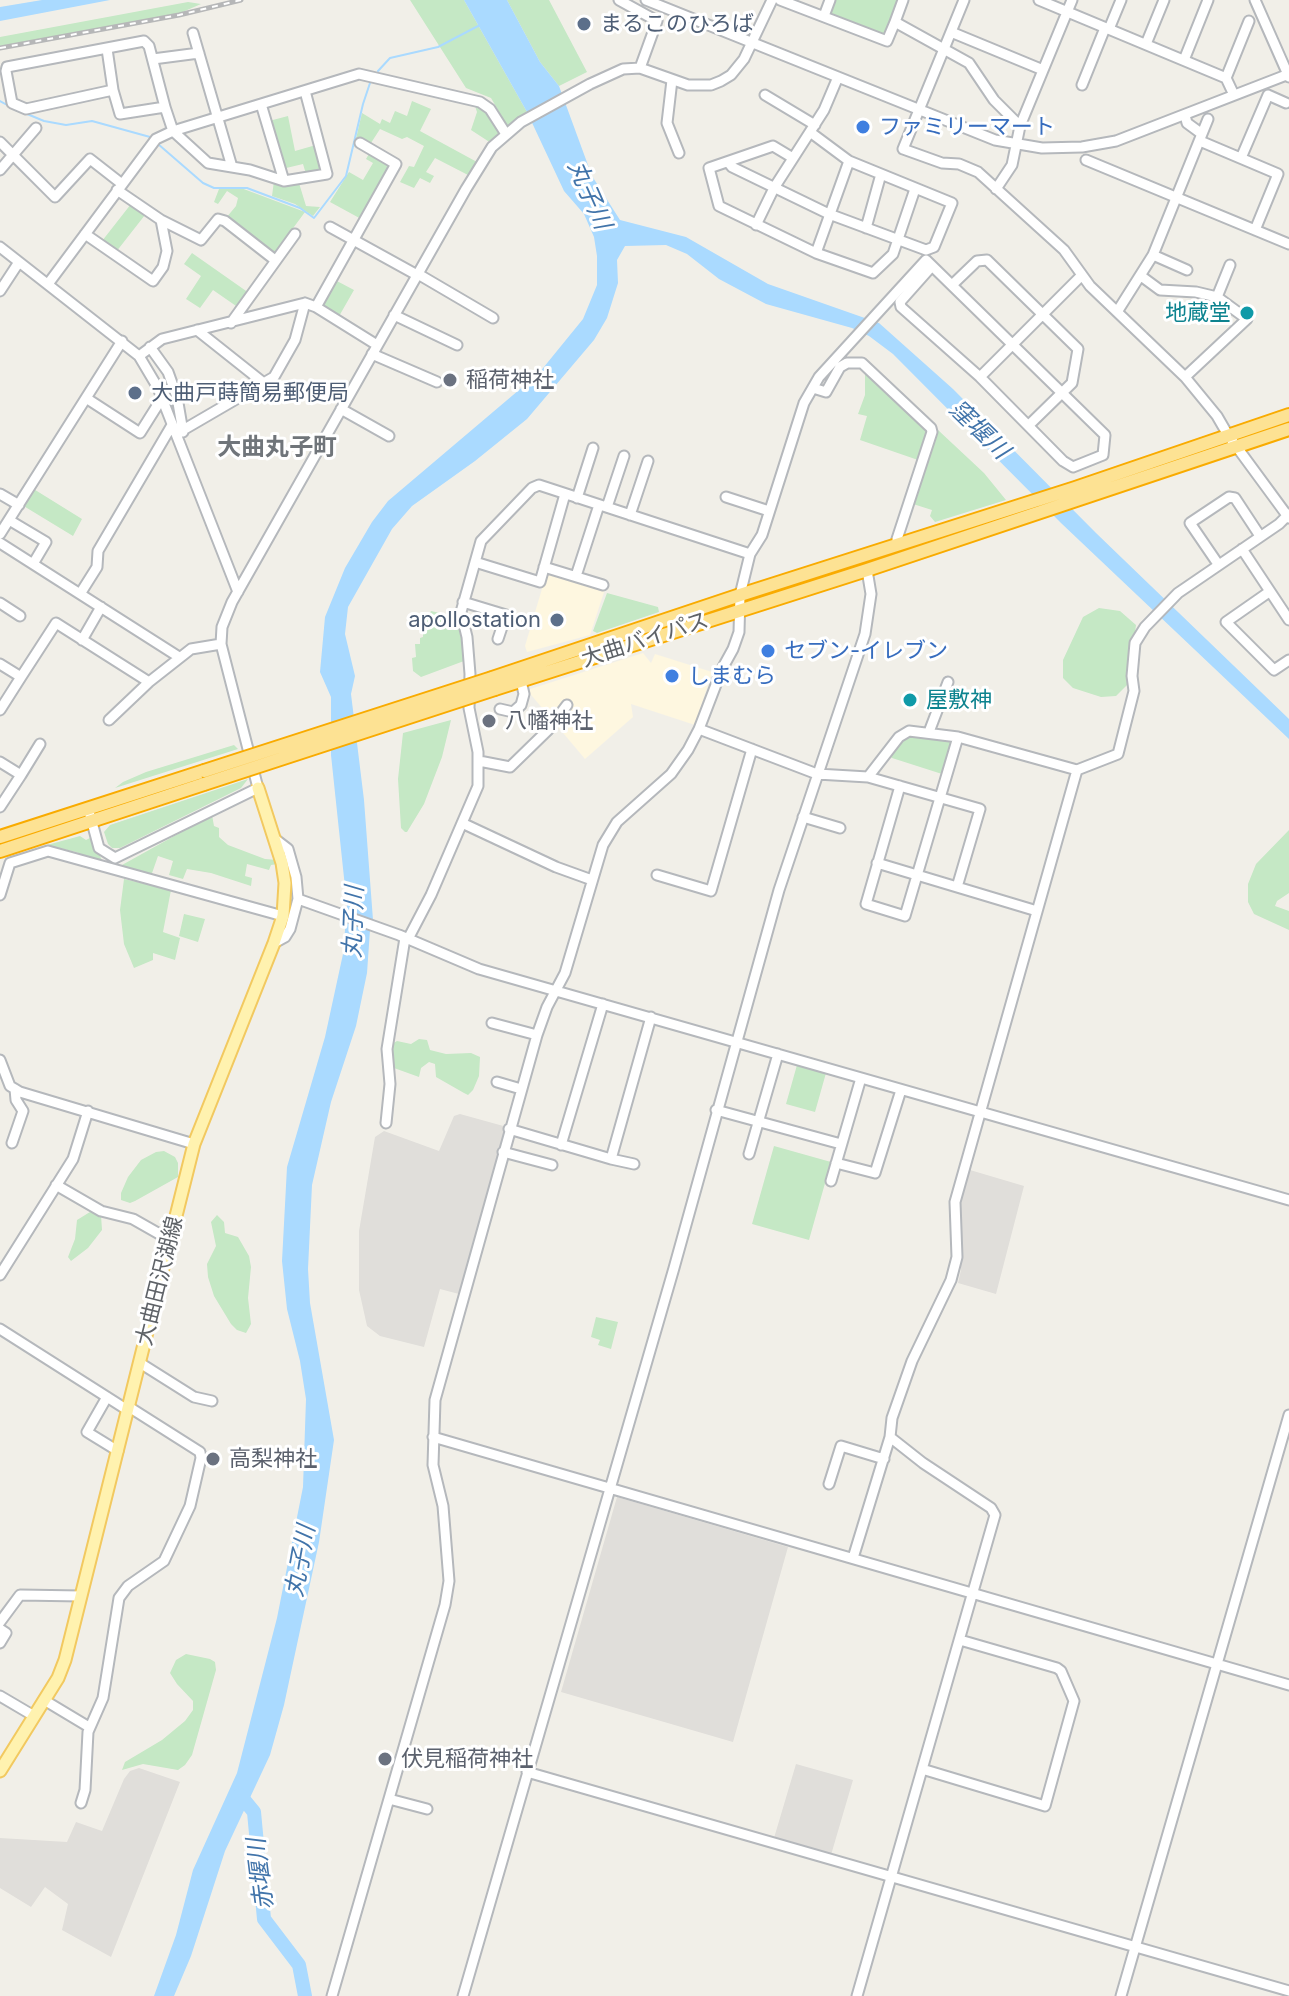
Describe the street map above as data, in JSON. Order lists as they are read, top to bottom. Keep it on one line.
{"streets":{"highway":["大曲バイパス"],"main road":["大曲田沢湖線"]},"districts":["大曲丸子町"],"water":["丸子川","窪堰川","赤堰川"],"places":["まるこのひろば","ファミリーマート","地蔵堂","稲荷神社","大曲戸蒔簡易郵便局","apollostation","セブン-イレブン","しまむら","屋敷神","八幡神社","高梨神社","伏見稲荷神社"]}
